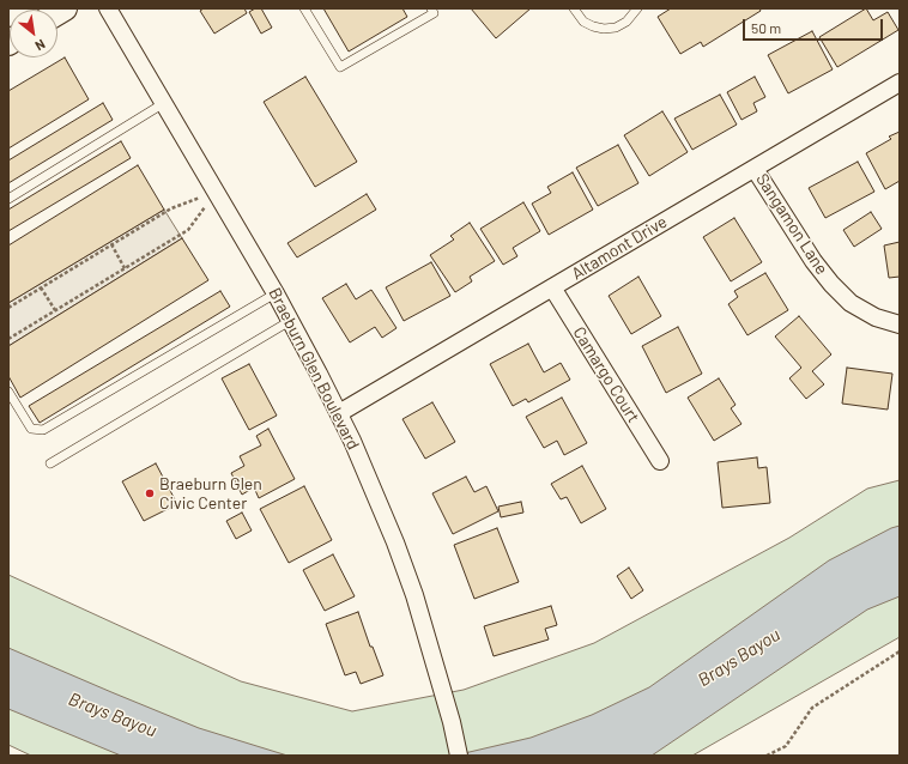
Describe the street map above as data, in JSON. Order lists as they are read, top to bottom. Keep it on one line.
{"streets":{"street":["Sangamon Lane","Altamont Drive","Braeburn Glen Boulevard","Camargo Court"]},"crossings":[["Sangamon Lane","Altamont Drive"],["Altamont Drive","Braeburn Glen Boulevard"],["Altamont Drive","Camargo Court"]],"water":["Brays Bayou"],"places":["Braeburn Glen Civic Center"],"scale_bar":"50 m","north":"bottom right"}
